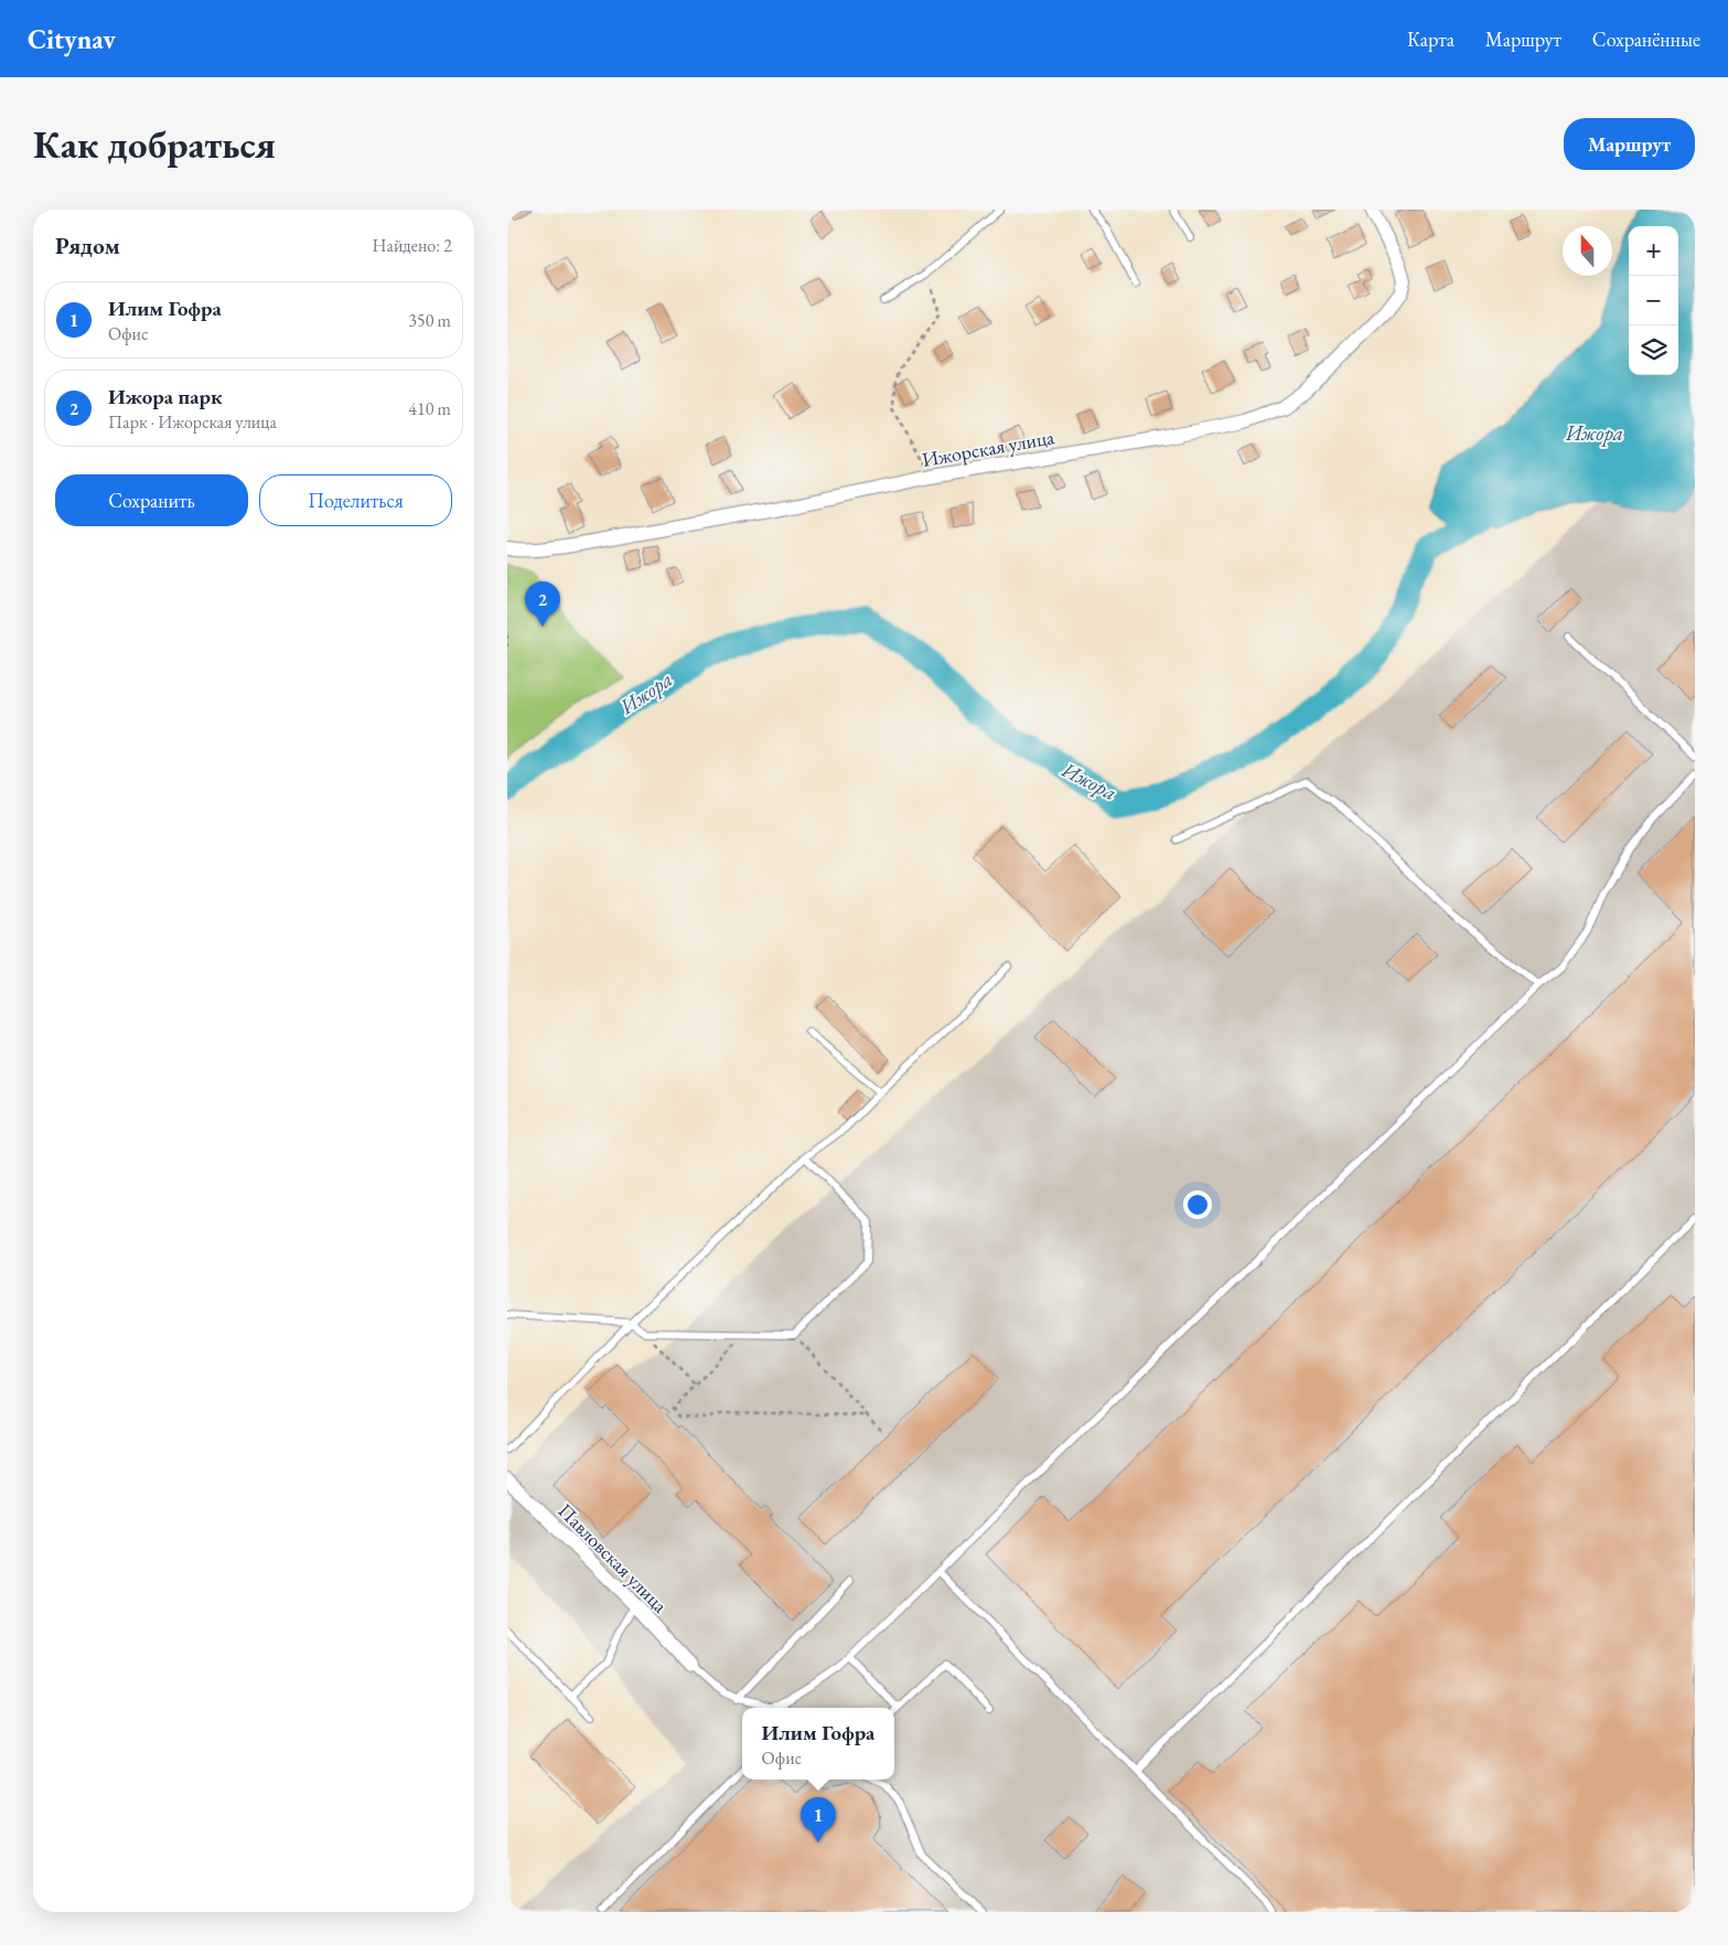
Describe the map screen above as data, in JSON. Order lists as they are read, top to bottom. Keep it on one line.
{"streets":{"street":["Ижорская улица","Павловская улица"]},"water":["Ижора"],"north":"top","page":{"header":"Citynav","nav":["Карта","Маршрут","Сохранённые"],"buttons":["Маршрут",["Сохранить","Поделиться"]],"title":"Как добраться","heading":["Рядом","Найдено: 2"],"map_buttons":["+","−"],"list":[{"mark":"1","name":"Илим Гофра","note":"Офис","value":"350 m"},{"mark":"2","name":"Ижора парк","note":"Парк · Ижорская улица","value":"410 m"}],"pins":["2","1"],"popup":["Илим Гофра","Офис"]}}
